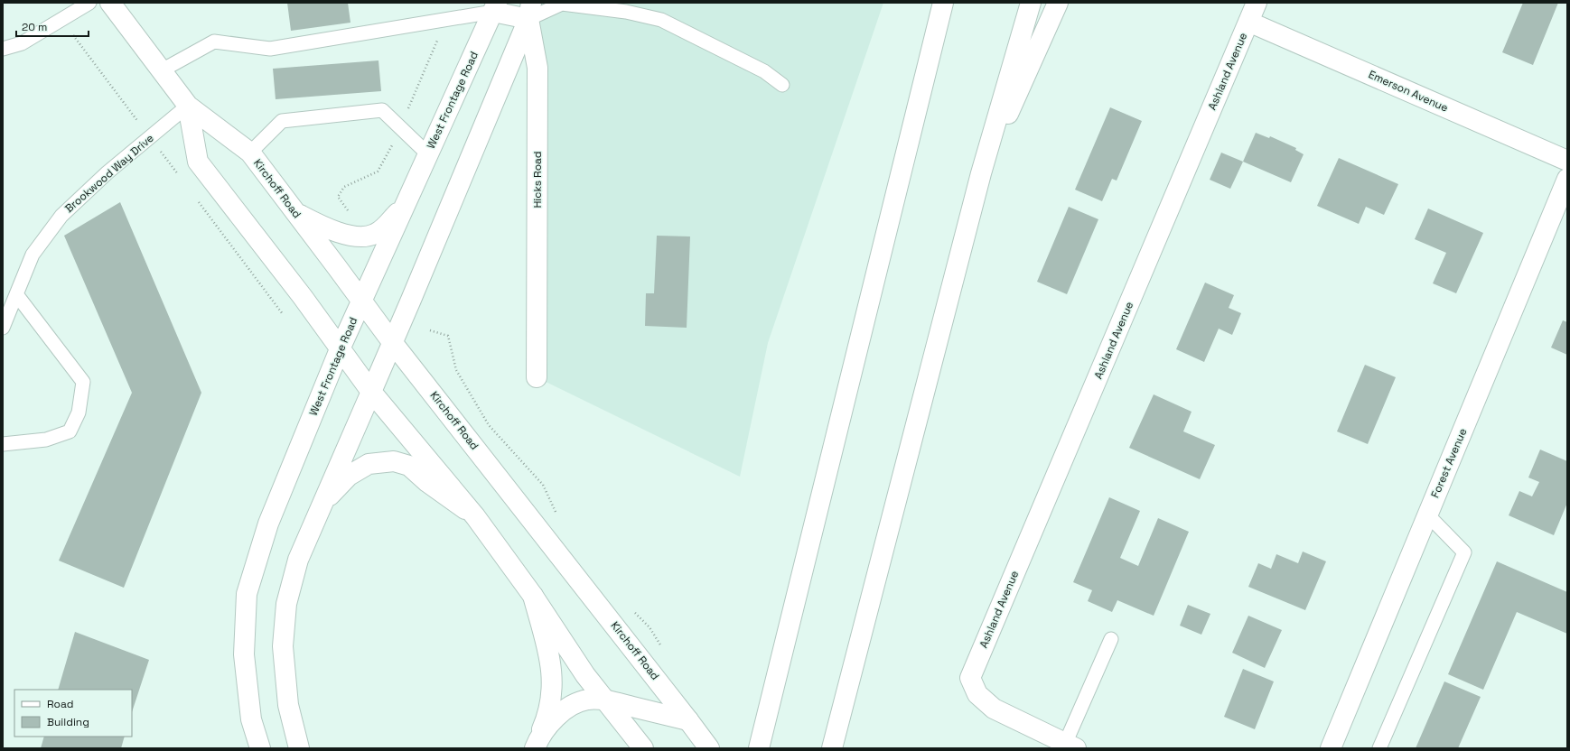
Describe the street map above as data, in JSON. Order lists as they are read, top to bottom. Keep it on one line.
{"streets":{"main road":["Ashland Avenue","Emerson Avenue","West Frontage Road","Hicks Road","Kirchoff Road","Forest Avenue"],"lane":["Brookwood Way Drive"]},"crossings":[["Ashland Avenue","Emerson Avenue"],["West Frontage Road","Kirchoff Road"],["Brookwood Way Drive","Kirchoff Road"]],"legend":["Road","Building"],"scale_bar":"20 m"}
